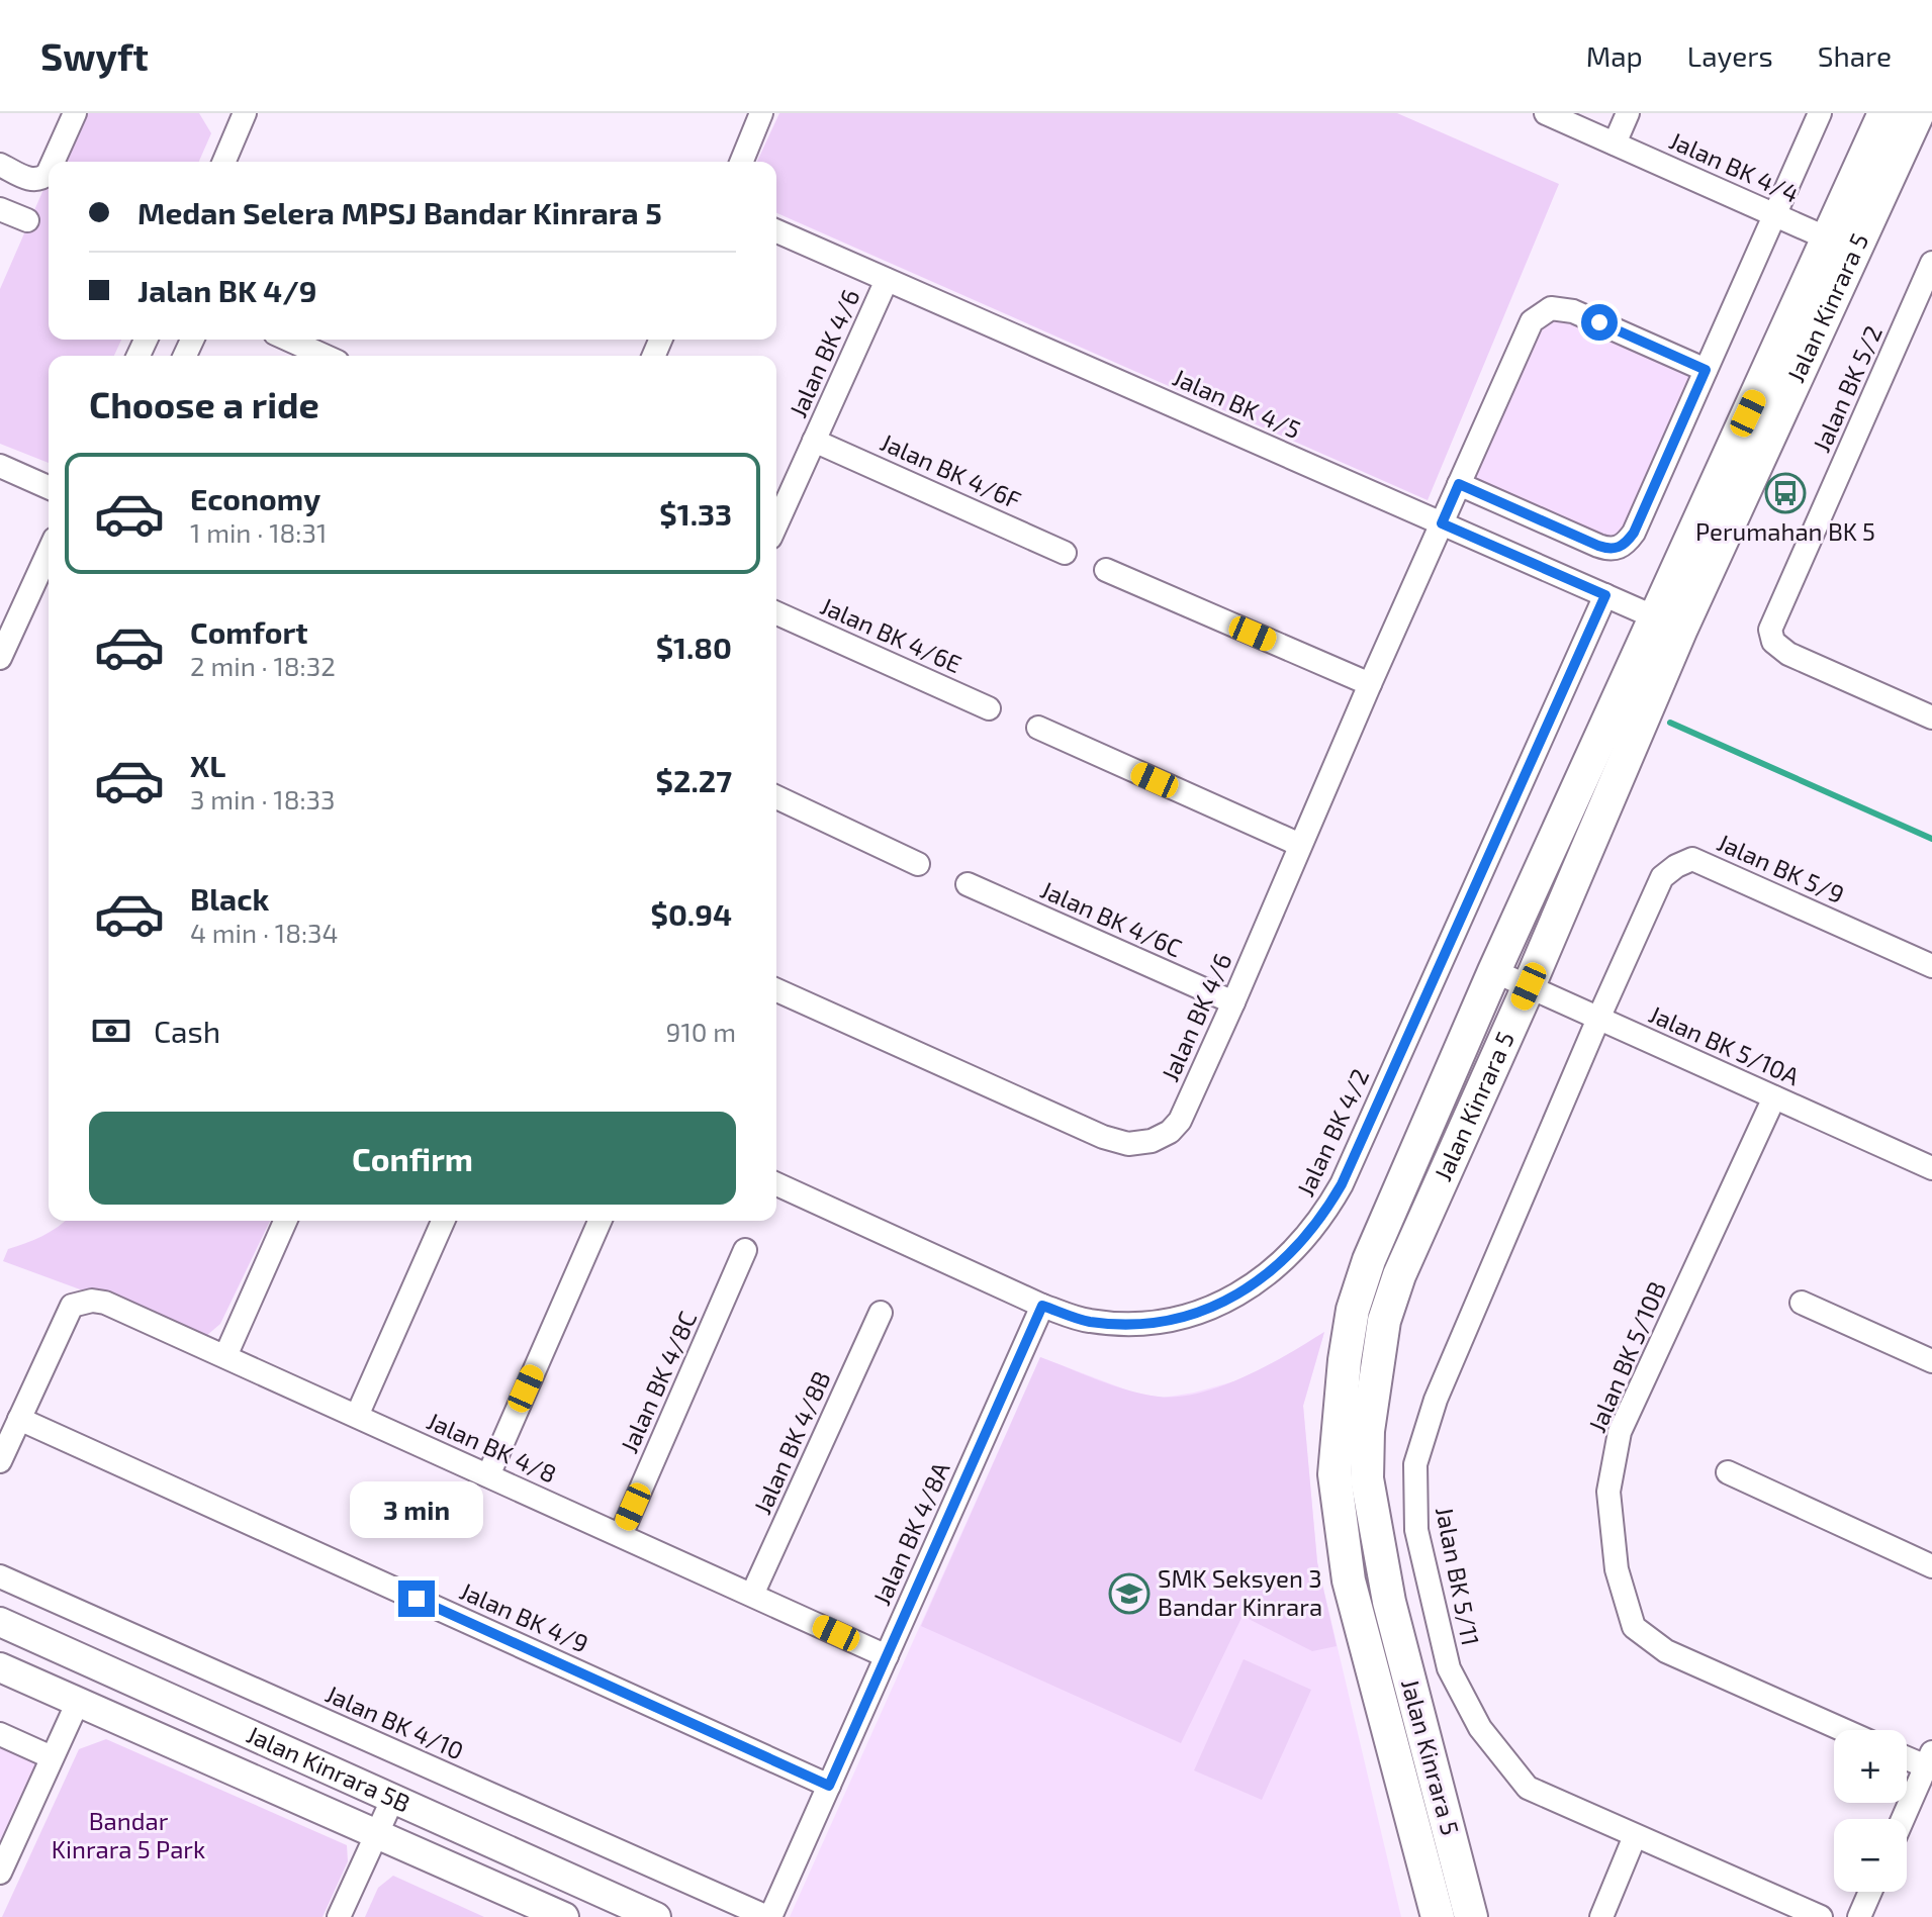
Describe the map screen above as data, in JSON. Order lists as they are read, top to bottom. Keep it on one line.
{"streets":{"main road":["Jalan Kinrara 5"],"street":["Jalan BK 4/4","Jalan BK 4/6","Jalan BK 5/2","Jalan BK 4/5","Jalan BK 4/6F","Jalan BK 4/6E","Jalan BK 5/9","Jalan BK 4/6C","Jalan BK 5/10A","Jalan BK 4/2","Jalan BK 5/10B","Jalan BK 4/8C","Jalan BK 4/8B","Jalan BK 4/8","Jalan BK 4/8A","Jalan BK 5/11","Jalan BK 4/9","Jalan BK 4/10","Jalan Kinrara 5B"]},"crossings":[["Jalan BK 4/4","Jalan Kinrara 5"],["Jalan Kinrara 5","Jalan BK 4/5"],["Jalan Kinrara 5","Jalan BK 5/10A"],["Jalan BK 4/6","Jalan BK 4/5"],["Jalan BK 4/6","Jalan BK 4/6F"],["Jalan BK 4/6","Jalan BK 4/6C"],["Jalan BK 4/5","Jalan BK 4/2"],["Jalan BK 5/9","Jalan BK 5/10A"],["Jalan BK 5/9","Jalan BK 5/11"],["Jalan BK 5/10A","Jalan BK 5/10B"],["Jalan BK 5/10A","Jalan BK 5/11"],["Jalan BK 4/2","Jalan BK 4/8A"],["Jalan BK 4/8C","Jalan BK 4/8"],["Jalan BK 4/8B","Jalan BK 4/8"],["Jalan BK 4/8","Jalan BK 4/8A"],["Jalan BK 4/8","Jalan BK 4/9"],["Jalan BK 4/8A","Jalan BK 4/9"],["Jalan BK 4/8A","Jalan BK 4/10"]],"parks":["Bandar Kinrara 5 Park"],"places":{"bus stop":["Perumahan BK 5"],"school or university":["SMK Seksyen 3 Bandar Kinrara"]},"page":{"header":"Swyft","nav":["Map","Layers","Share"],"banner":["Medan Selera MPSJ Bandar Kinrara 5","Jalan BK 4/9"],"heading":"Choose a ride","list":[{"name":"Economy","note":"1 min · 18:31","value":"$1.33"},{"name":"Comfort","note":"2 min · 18:32","value":"$1.80"},{"name":"XL","note":"3 min · 18:33","value":"$2.27"},{"name":"Black","note":"4 min · 18:34","value":"$0.94"}],"pay":["Cash","910 m"],"buttons":"Confirm","bubble":"3 min","map_buttons":["+","−"]}}
